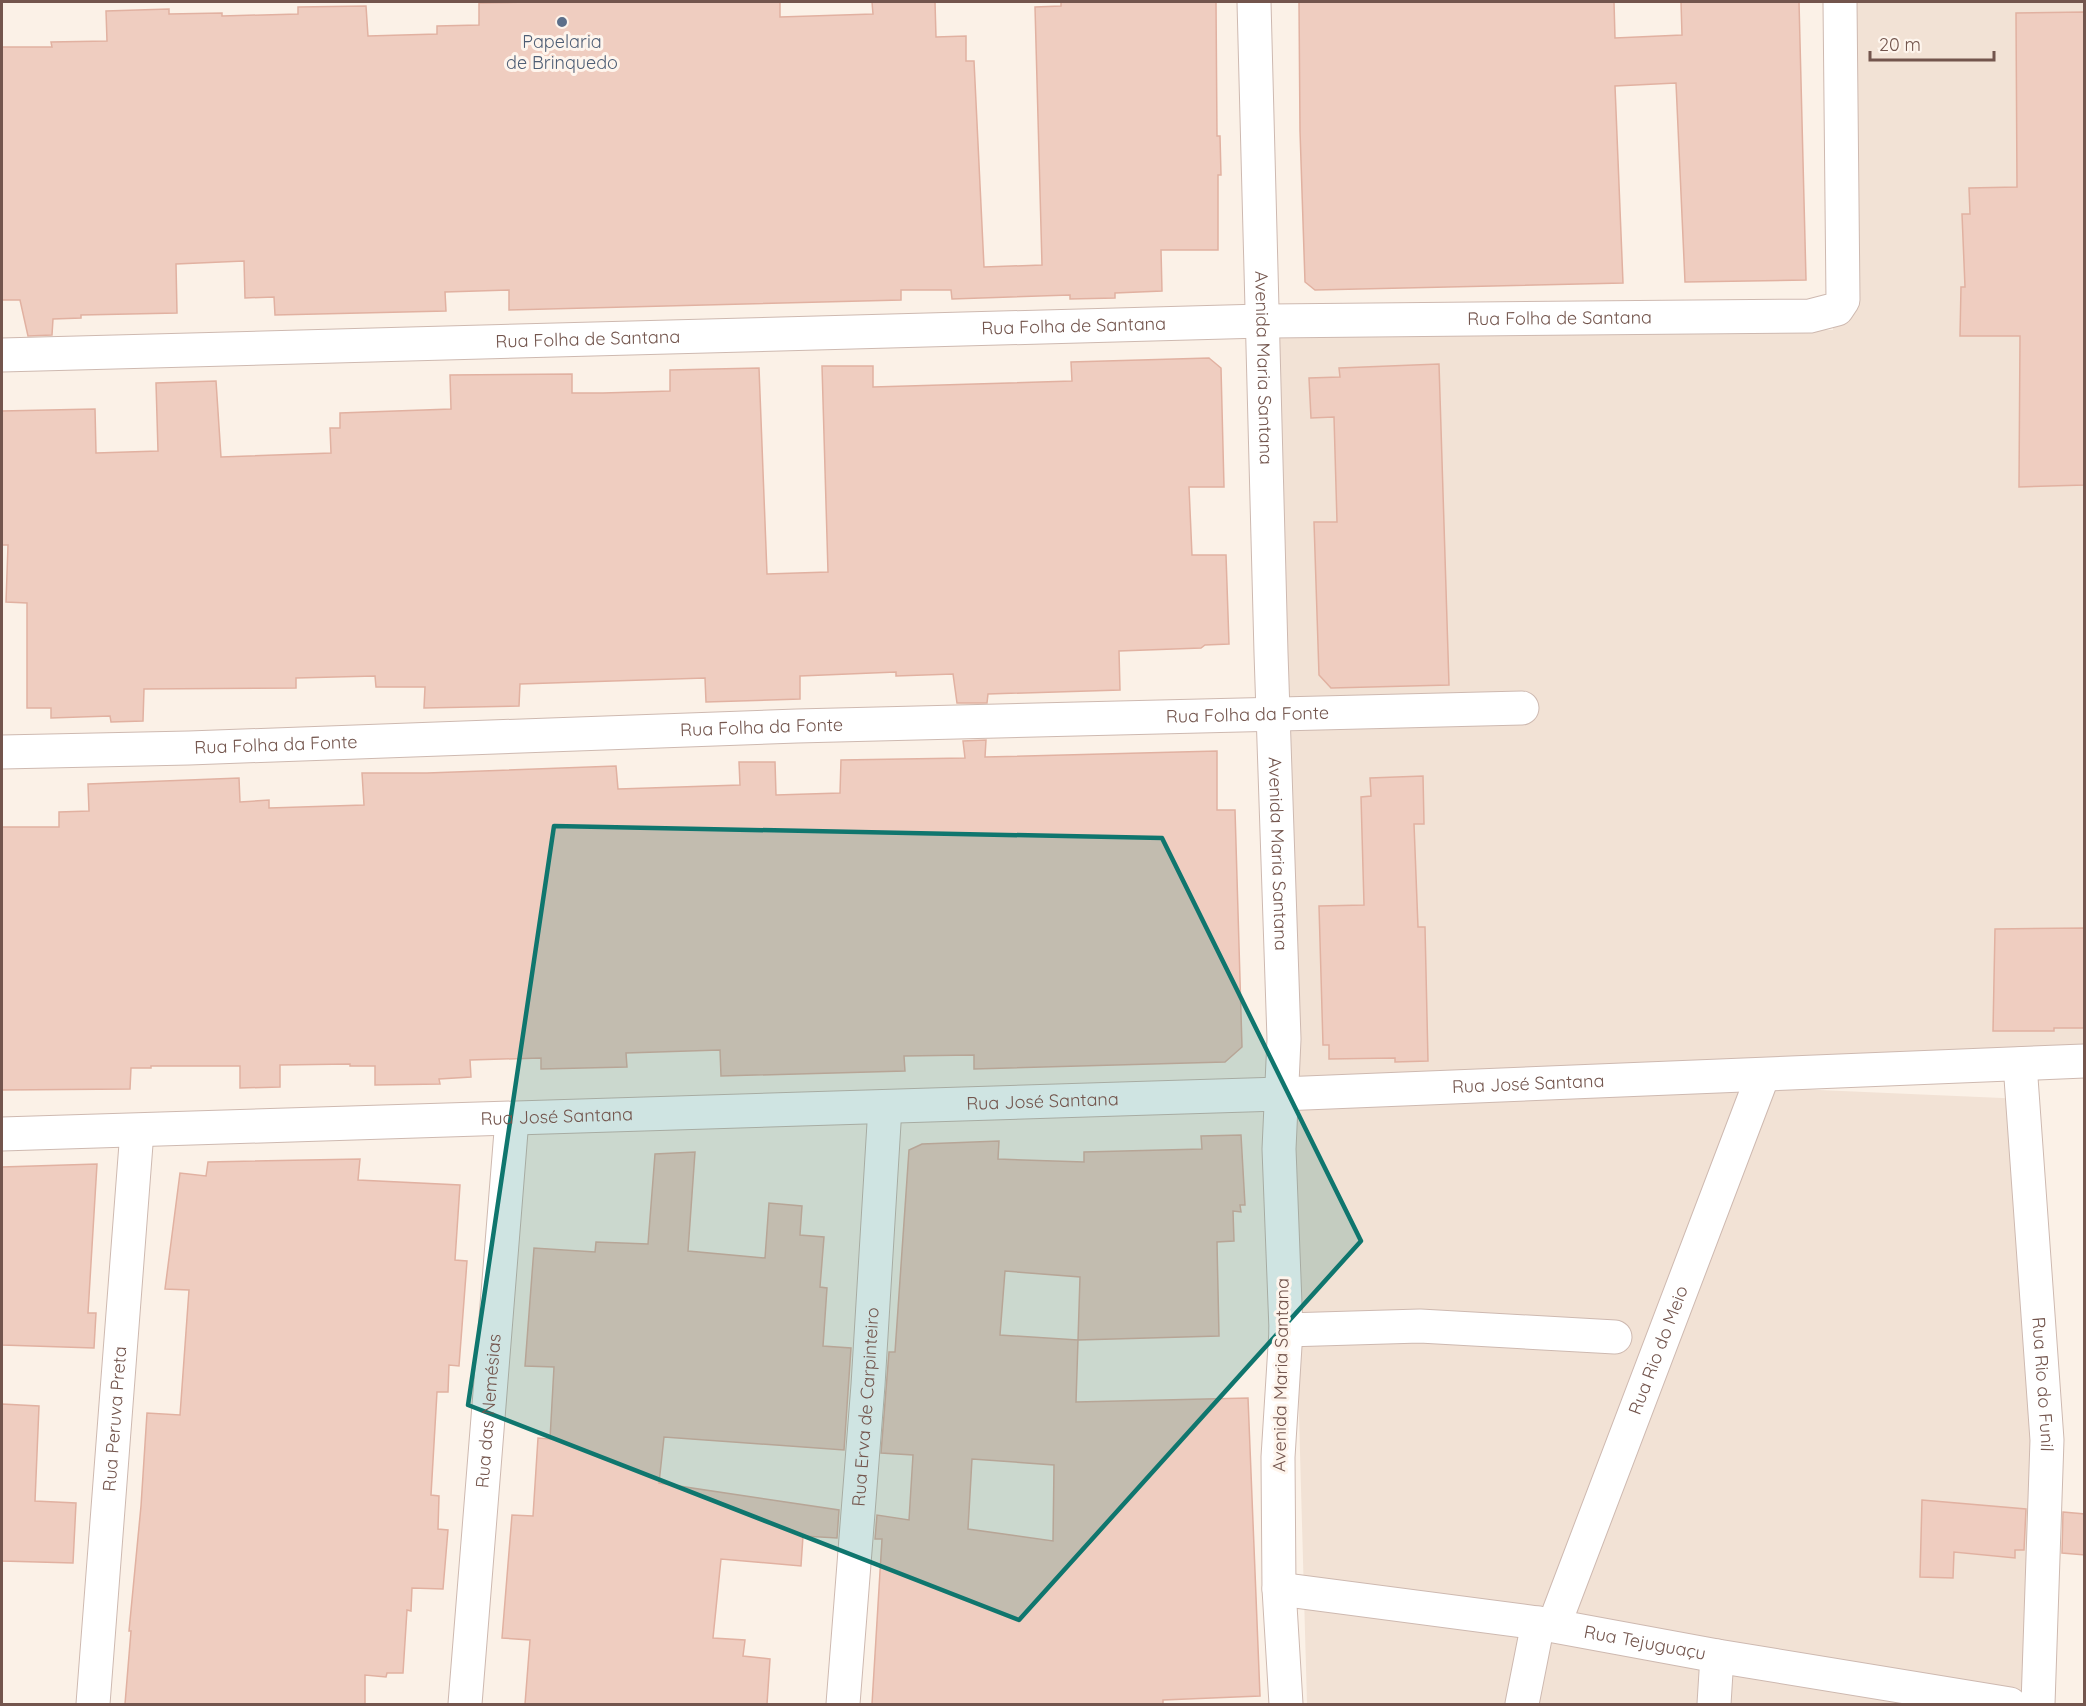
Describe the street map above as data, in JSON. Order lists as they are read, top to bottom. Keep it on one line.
{"streets":{"street":["Rua Folha de Santana","Avenida Maria Santana","Rua Folha da Fonte","Rua José Santana","Rua Rio do Meio","Rua Rio do Funil","Rua Erva de Carpinteiro","Rua das Nemésias","Rua Peruva Preta","Rua Tejuguaçu"]},"crossings":[["Rua Folha de Santana","Avenida Maria Santana"],["Avenida Maria Santana","Rua Folha da Fonte"],["Avenida Maria Santana","Rua José Santana"],["Avenida Maria Santana","Rua Tejuguaçu"],["Rua José Santana","Rua Rio do Meio"],["Rua José Santana","Rua Rio do Funil"],["Rua José Santana","Rua Erva de Carpinteiro"],["Rua José Santana","Rua das Nemésias"],["Rua José Santana","Rua Peruva Preta"],["Rua Rio do Meio","Rua Tejuguaçu"]],"places":["Papelaria de Brinquedo"],"scale_bar":"20 m"}
